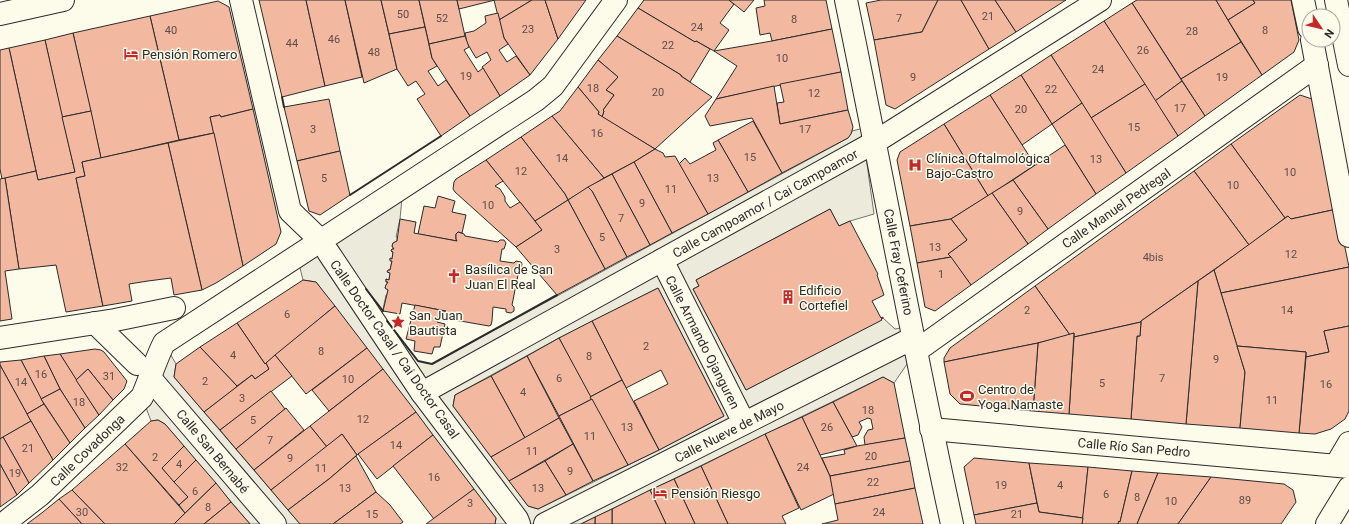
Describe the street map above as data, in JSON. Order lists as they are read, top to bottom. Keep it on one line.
{"streets":{"main road":["Calle Campoamor / Cai Campoamor","Calle Manuel Pedregal","Calle Fray Ceferino","Calle Armando Ojanguren","Calle Doctor Casal / Cai Doctor Casal","Calle Nueve de Mayo","Calle Río San Pedro","Calle Covadonga","Calle San Bernabé"]},"crossings":[["Calle Campoamor / Cai Campoamor","Calle Fray Ceferino"],["Calle Campoamor / Cai Campoamor","Calle Armando Ojanguren"],["Calle Campoamor / Cai Campoamor","Calle Doctor Casal / Cai Doctor Casal"],["Calle Manuel Pedregal","Calle Fray Ceferino"],["Calle Manuel Pedregal","Calle Nueve de Mayo"],["Calle Fray Ceferino","Calle Nueve de Mayo"],["Calle Fray Ceferino","Calle Río San Pedro"],["Calle Armando Ojanguren","Calle Nueve de Mayo"],["Calle Covadonga","Calle San Bernabé"]],"places":{"hotel":["Pensión Romero","Pensión Riesgo"],"hospital":["Clínica Oftalmológica Bajo-Castro"],"church":["Basílica de San Juan El Real"],"building":["Edificio Cortefiel"],"place":["San Juan Bautista"],"sports":["Centro de Yoga Namaste"]},"house_numbers":["50","21","52","7","8","24","23","40","8","28","46","44","22","26","48","10","24","19","9","19","18","22","20","12","17","20","15","3","17","16","15","14","13","12","10","5","13","10","11","9","10","9","7","5","13","3","12","4bis","1","2","14","6","2","8","4","8","9","16","31","6","7","10","2","14","5","16","4","3","11","18","18","12","5","13","26","11","7","14","21","11","20","2","9","4","32","24","11","9","19","16","22","19","4","13","13","6","6","8","89","10","3","8","30","24","15","21"],"north":"bottom right"}
